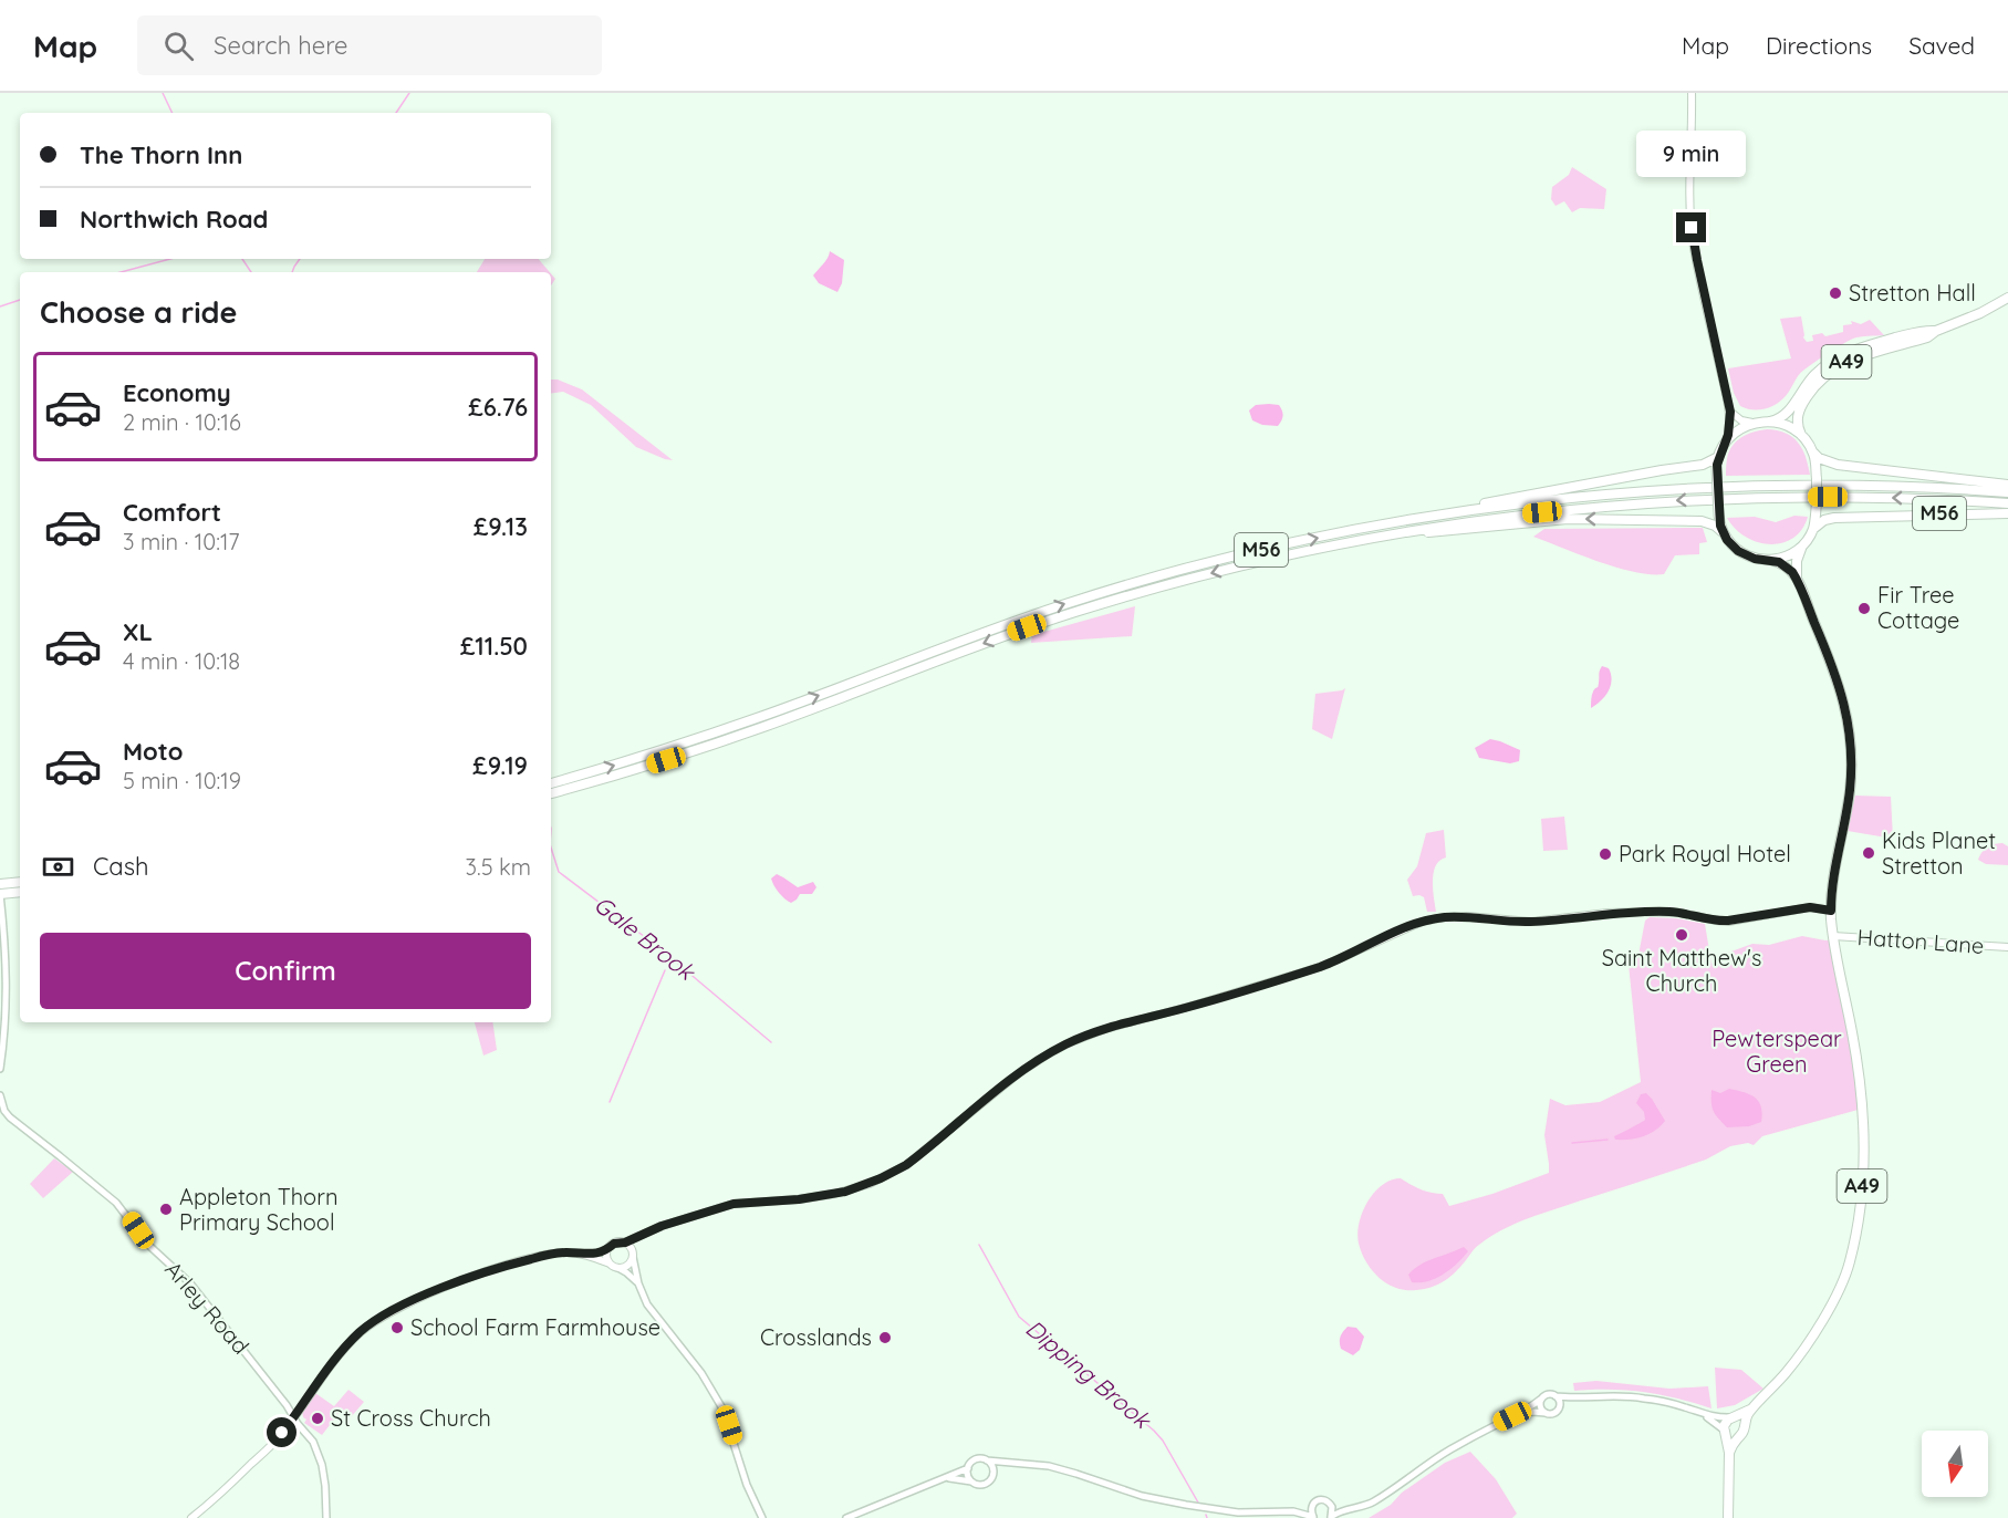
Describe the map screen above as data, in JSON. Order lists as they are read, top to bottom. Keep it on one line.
{"streets":{"highway":["A49","M56"],"main road":["Hatton Lane"],"street":["Arley Road"]},"crossings":[["A49","M56"],["A49","Hatton Lane"]],"water":["Gale Brook","Dipping Brook"],"parks":["Pewterspear Green"],"places":["Stretton Hall","Fir Tree Cottage","Kids Planet Stretton","Park Royal Hotel","Saint Matthew's Church","Appleton Thorn Primary School","School Farm Farmhouse","Crosslands","St Cross Church"],"north":"bottom","page":{"header":"Map","search":"Search here","nav":["Map","Directions","Saved"],"banner":["The Thorn Inn","Northwich Road"],"bubble":"9 min","heading":"Choose a ride","list":[{"name":"Economy","note":"2 min · 10:16","value":"£6.76"},{"name":"Comfort","note":"3 min · 10:17","value":"£9.13"},{"name":"XL","note":"4 min · 10:18","value":"£11.50"},{"name":"Moto","note":"5 min · 10:19","value":"£9.19"}],"pay":["Cash","3.5 km"],"buttons":"Confirm"}}
